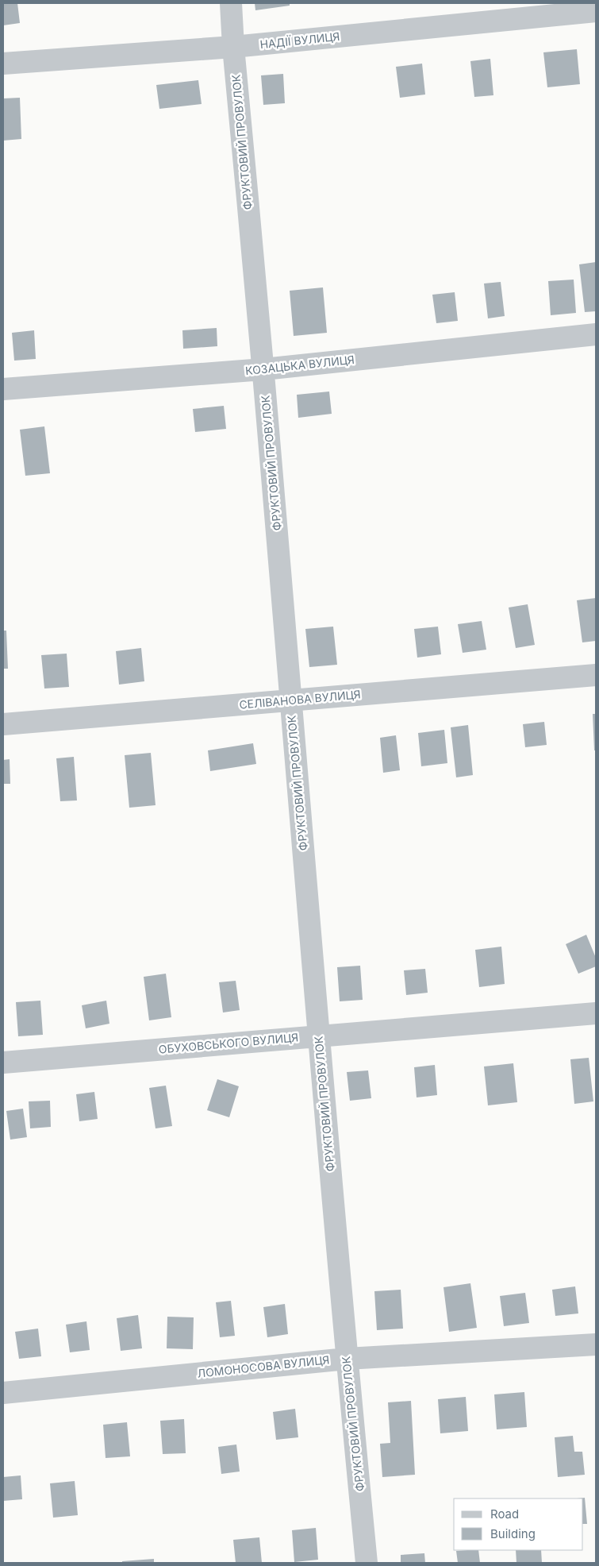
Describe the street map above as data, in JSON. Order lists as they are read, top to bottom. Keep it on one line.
{"streets":{"street":["НАДІЇ ВУЛИЦЯ","ФРУКТОВИЙ ПРОВУЛОК","КОЗАЦЬКА ВУЛИЦЯ","СЕЛІВАНОВА ВУЛИЦЯ","ОБУХОВСЬКОГО ВУЛИЦЯ","ЛОМОНОСОВА ВУЛИЦЯ"]},"crossings":[["НАДІЇ ВУЛИЦЯ","ФРУКТОВИЙ ПРОВУЛОК"],["ФРУКТОВИЙ ПРОВУЛОК","КОЗАЦЬКА ВУЛИЦЯ"],["ФРУКТОВИЙ ПРОВУЛОК","СЕЛІВАНОВА ВУЛИЦЯ"],["ФРУКТОВИЙ ПРОВУЛОК","ОБУХОВСЬКОГО ВУЛИЦЯ"],["ФРУКТОВИЙ ПРОВУЛОК","ЛОМОНОСОВА ВУЛИЦЯ"]],"legend":["Road","Building"]}
